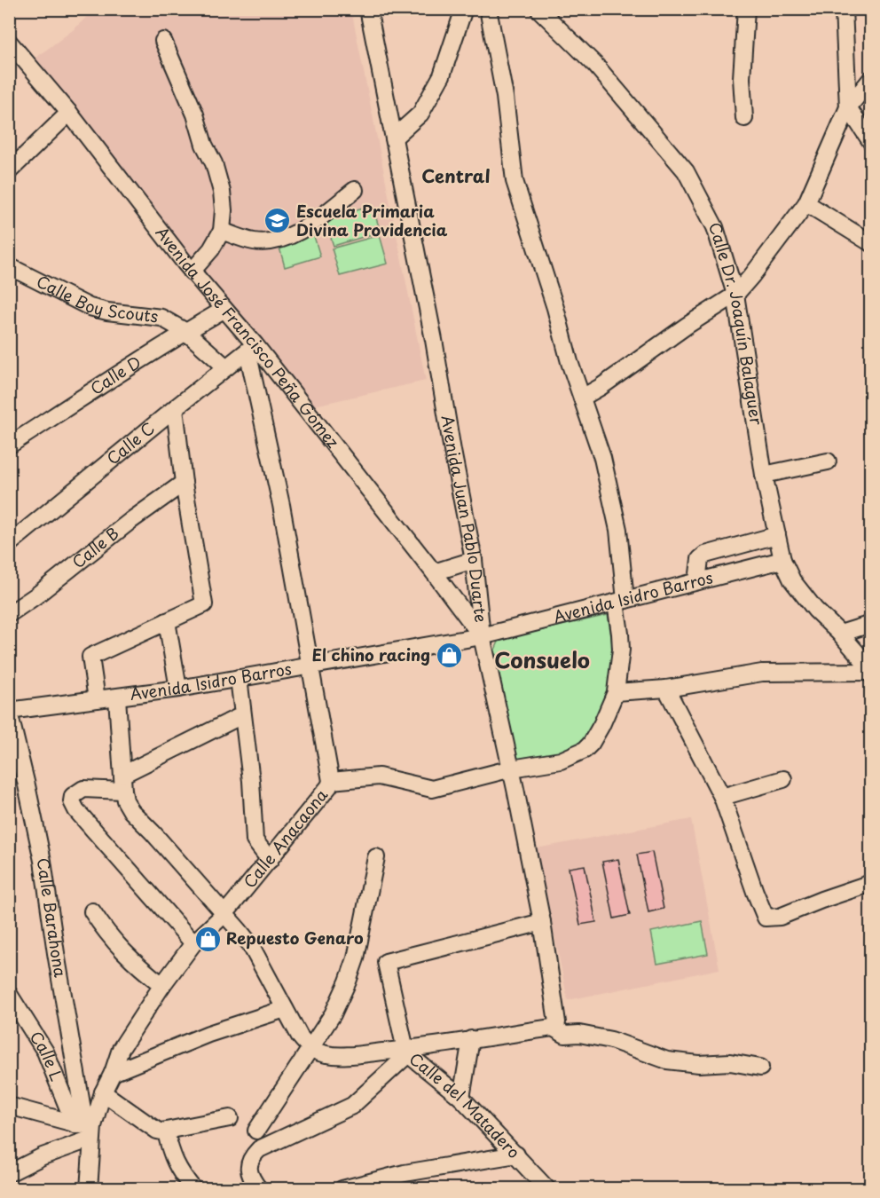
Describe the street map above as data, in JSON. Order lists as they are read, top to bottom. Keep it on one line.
{"streets":{"street":["Calle Boy Scouts","Calle Dr. Joaquín Balaguer","Avenida José Francisco Peña Gómez","Calle D","Calle C","Avenida Juan Pablo Duarte","Calle B","Avenida Isidro Barros","Calle Anacaona","Calle Barahona","Calle L","Calle del Matadero"]},"crossings":[["Calle Boy Scouts","Calle D"],["Calle Boy Scouts","Calle C"],["Calle Dr. Joaquín Balaguer","Avenida Isidro Barros"],["Avenida José Francisco Peña Gómez","Calle D"],["Avenida José Francisco Peña Gómez","Calle C"],["Avenida José Francisco Peña Gómez","Avenida Juan Pablo Duarte"],["Avenida José Francisco Peña Gómez","Avenida Isidro Barros"],["Avenida José Francisco Peña Gómez","Calle Anacaona"],["Calle C","Calle Anacaona"],["Avenida Juan Pablo Duarte","Avenida Isidro Barros"],["Avenida Isidro Barros","Calle Anacaona"],["Avenida Isidro Barros","Calle Barahona"],["Calle Anacaona","Calle Barahona"],["Calle Anacaona","Calle L"],["Calle Barahona","Calle L"]],"districts":["Central","Consuelo"],"places":{"school or university":["Escuela Primaria Divina Providencia"],"shop":["El chino racing","Repuesto Genaro"]}}
